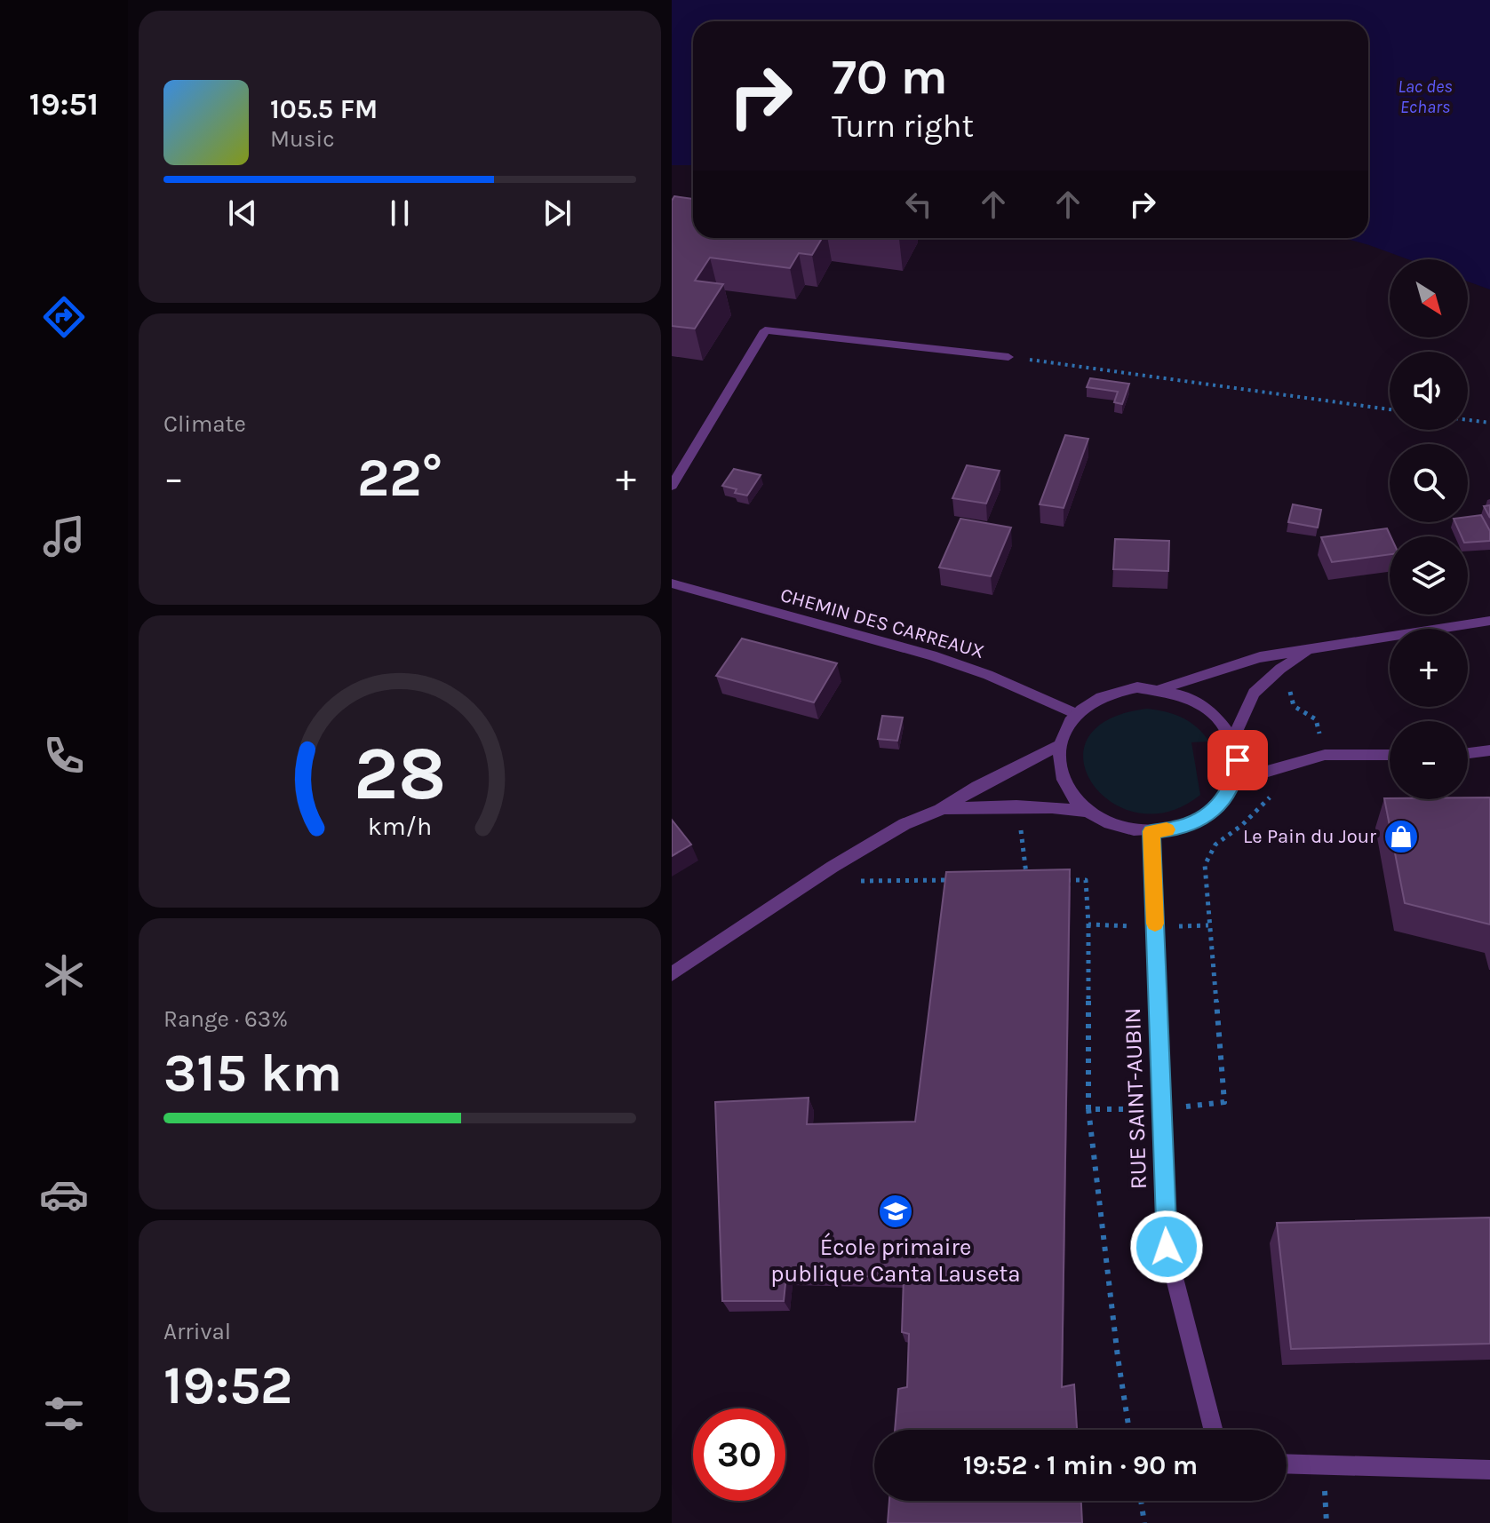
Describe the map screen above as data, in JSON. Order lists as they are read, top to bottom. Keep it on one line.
{"streets":{"street":["CHEMIN DES CARREAUX","RUE SAINT-AUBIN"]},"crossings":[["CHEMIN DES CARREAUX","RUE SAINT-AUBIN"]],"water":["Lac des Echars"],"places":{"shop":["Le Pain du Jour"],"school or university":["École primaire publique Canta Lauseta"]},"north":"bottom right","page":{"tabs":"19:51","turn":["70 m","Turn right"],"song":["105.5 FM","Music"],"map_buttons":["+","−"],"tile":["Climate",["Range · 63%","315 km"],["Arrival","19:52"]],"heat":["−","22°","+"],"limit":"30","trip":"19:52 · 1 min · 90 m","gauge":["28","km/h"]}}
